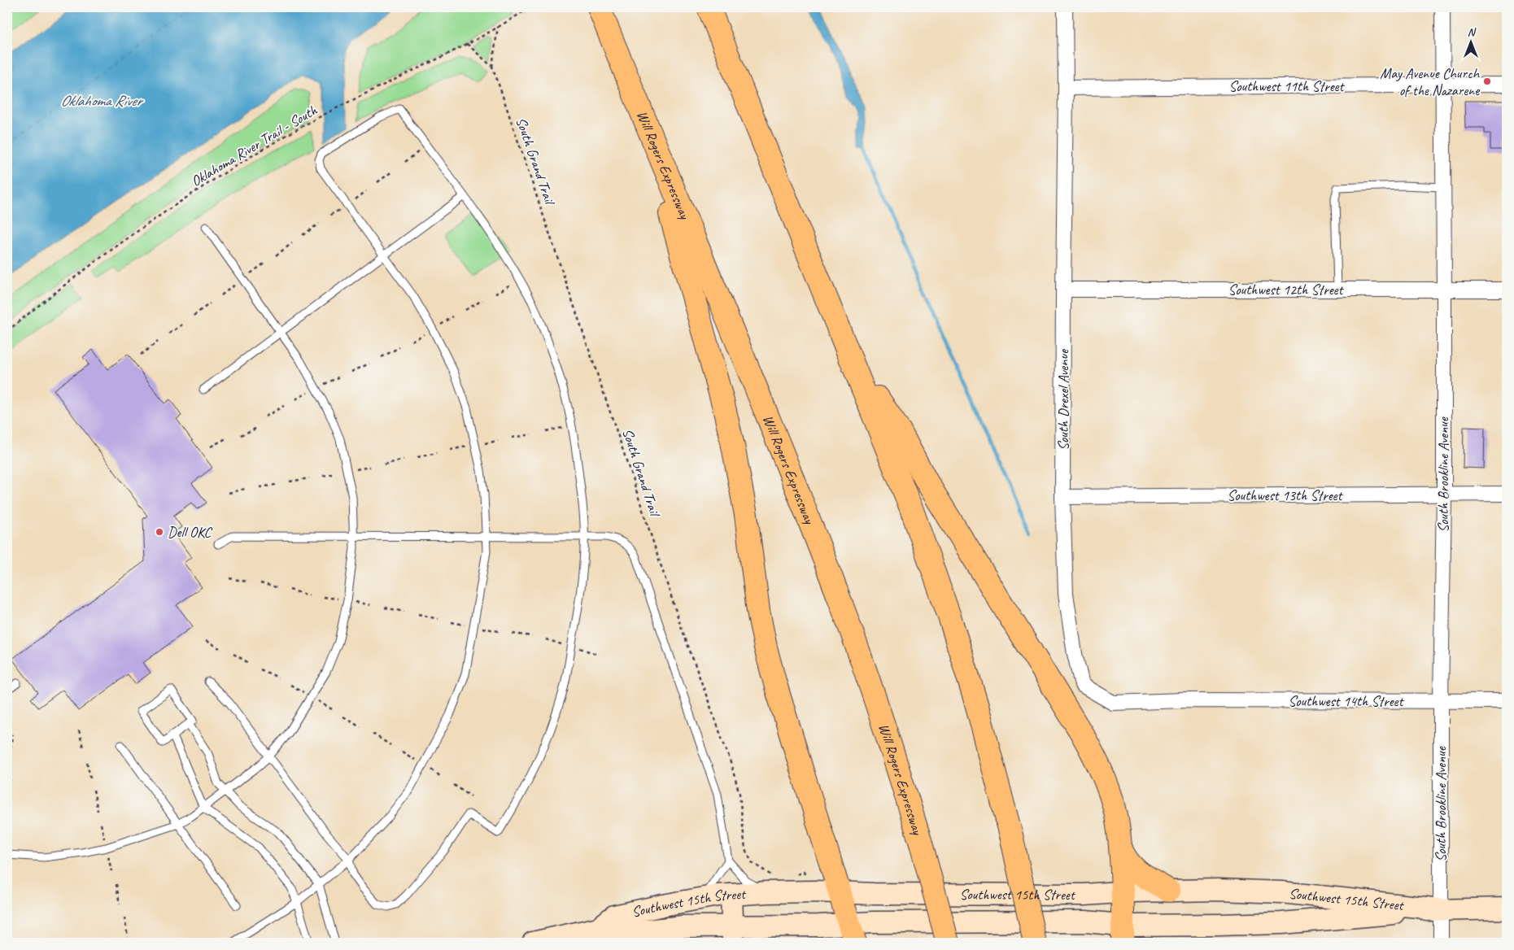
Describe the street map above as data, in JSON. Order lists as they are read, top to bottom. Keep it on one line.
{"streets":{"highway":["Will Rogers Expressway"],"main road":["Southwest 15th Street"],"street":["Southwest 11th Street","Southwest 12th Street","South Drexel Avenue","South Brookline Avenue","Southwest 13th Street","Southwest 14th Street"],"path":["Oklahoma River Trail - South","South Grand Trail"]},"crossings":[["Southwest 11th Street","South Drexel Avenue"],["Southwest 11th Street","South Brookline Avenue"],["Oklahoma River Trail - South","South Grand Trail"],["South Grand Trail","Southwest 15th Street"],["Southwest 12th Street","South Drexel Avenue"],["Southwest 12th Street","South Brookline Avenue"],["South Drexel Avenue","Southwest 13th Street"],["South Drexel Avenue","Southwest 14th Street"],["South Brookline Avenue","Southwest 13th Street"],["South Brookline Avenue","Southwest 14th Street"],["South Brookline Avenue","Southwest 15th Street"]],"water":["Oklahoma River"],"places":["May Avenue Church of the Nazarene","Dell OKC"],"north":"top"}
